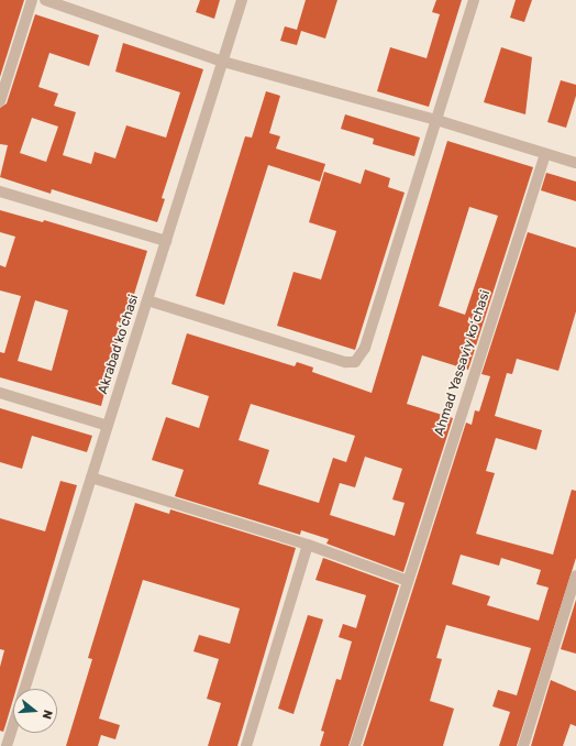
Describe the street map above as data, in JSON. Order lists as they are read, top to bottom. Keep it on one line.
{"streets":{"street":["Akrabad koʻchasi","Ahmad Yassaviy koʻchasi"]},"north":"right"}
